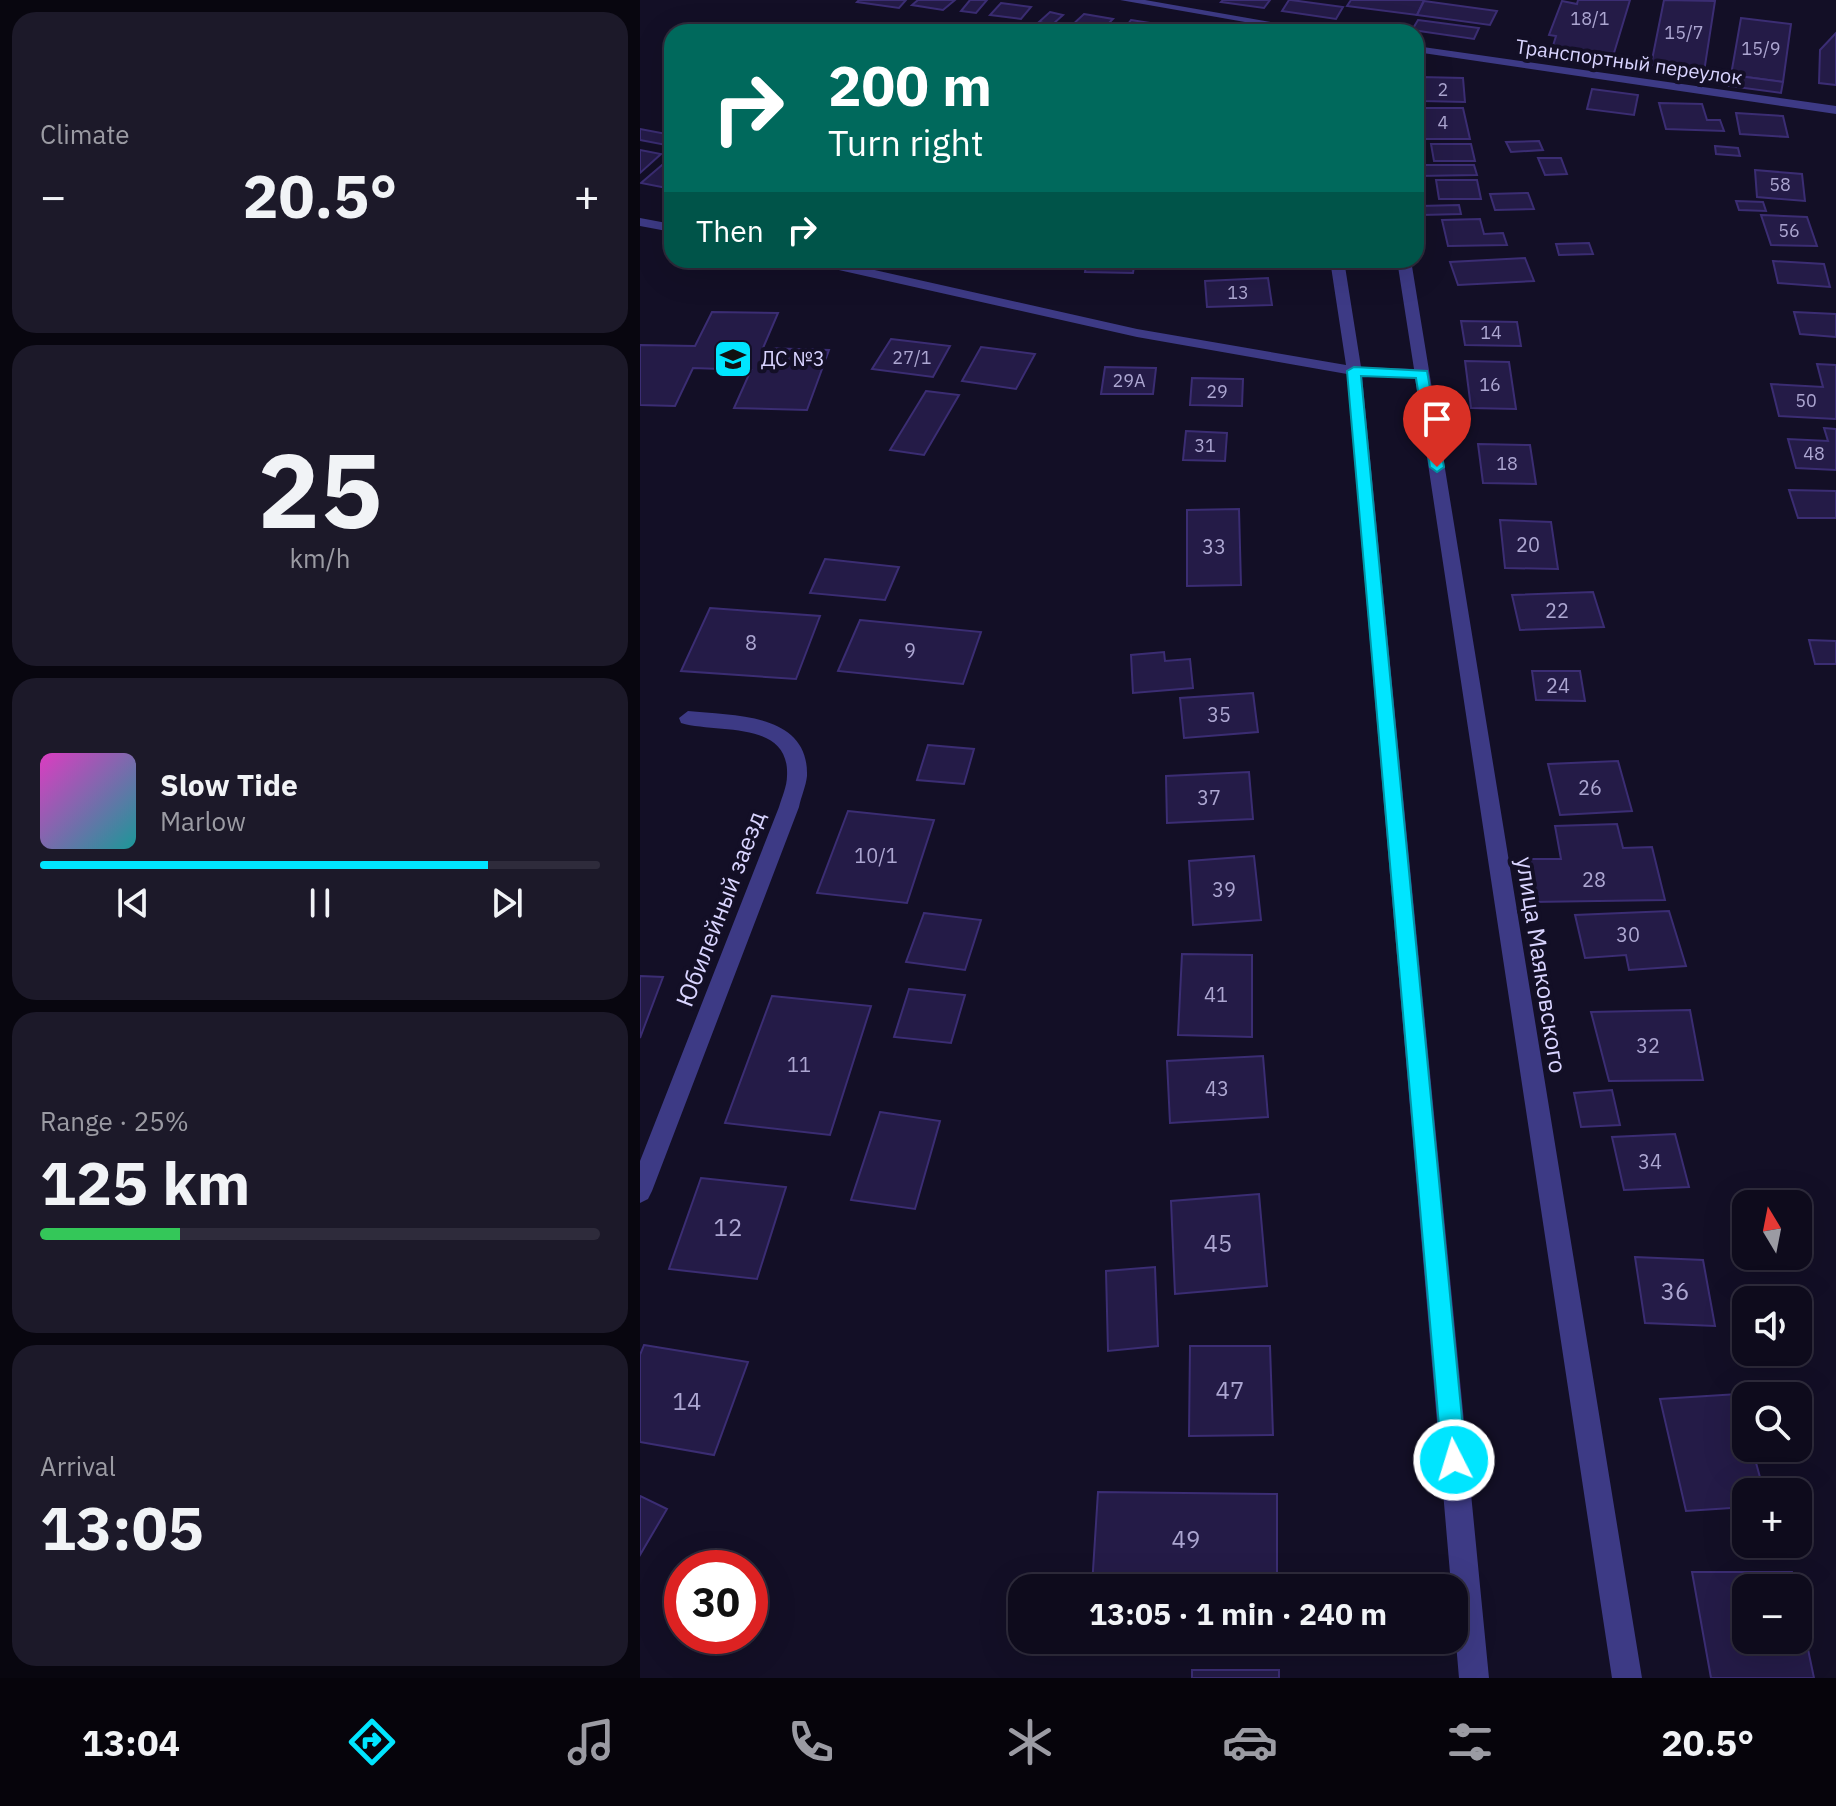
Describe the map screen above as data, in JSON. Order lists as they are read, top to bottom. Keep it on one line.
{"streets":{"street":["Транспортный переулок","Юбилейный заезд","улица Маяковского"]},"places":{"school or university":["ДС №3"]},"house_numbers":["18/1","15/7","15/9","2","4","58","56","13","14","27/1","29А","16","29","50","31","48","18","20","33","22","8","9","24","35","26","37","10/1","28","39","30","41","32","11","43","34","12","45","36","47","14","49"],"north":"top","page":{"tile":["Climate",["25","km/h"],["Range · 25%","125 km"],["Arrival","13:05"]],"turn":["200 m","Turn right"],"heat":["−","20.5°","+"],"then":"Then","song":["Slow Tide","Marlow"],"map_buttons":["+","−"],"limit":"30","trip":"13:05 · 1 min · 240 m","tabs":["13:04","20.5°"]}}
